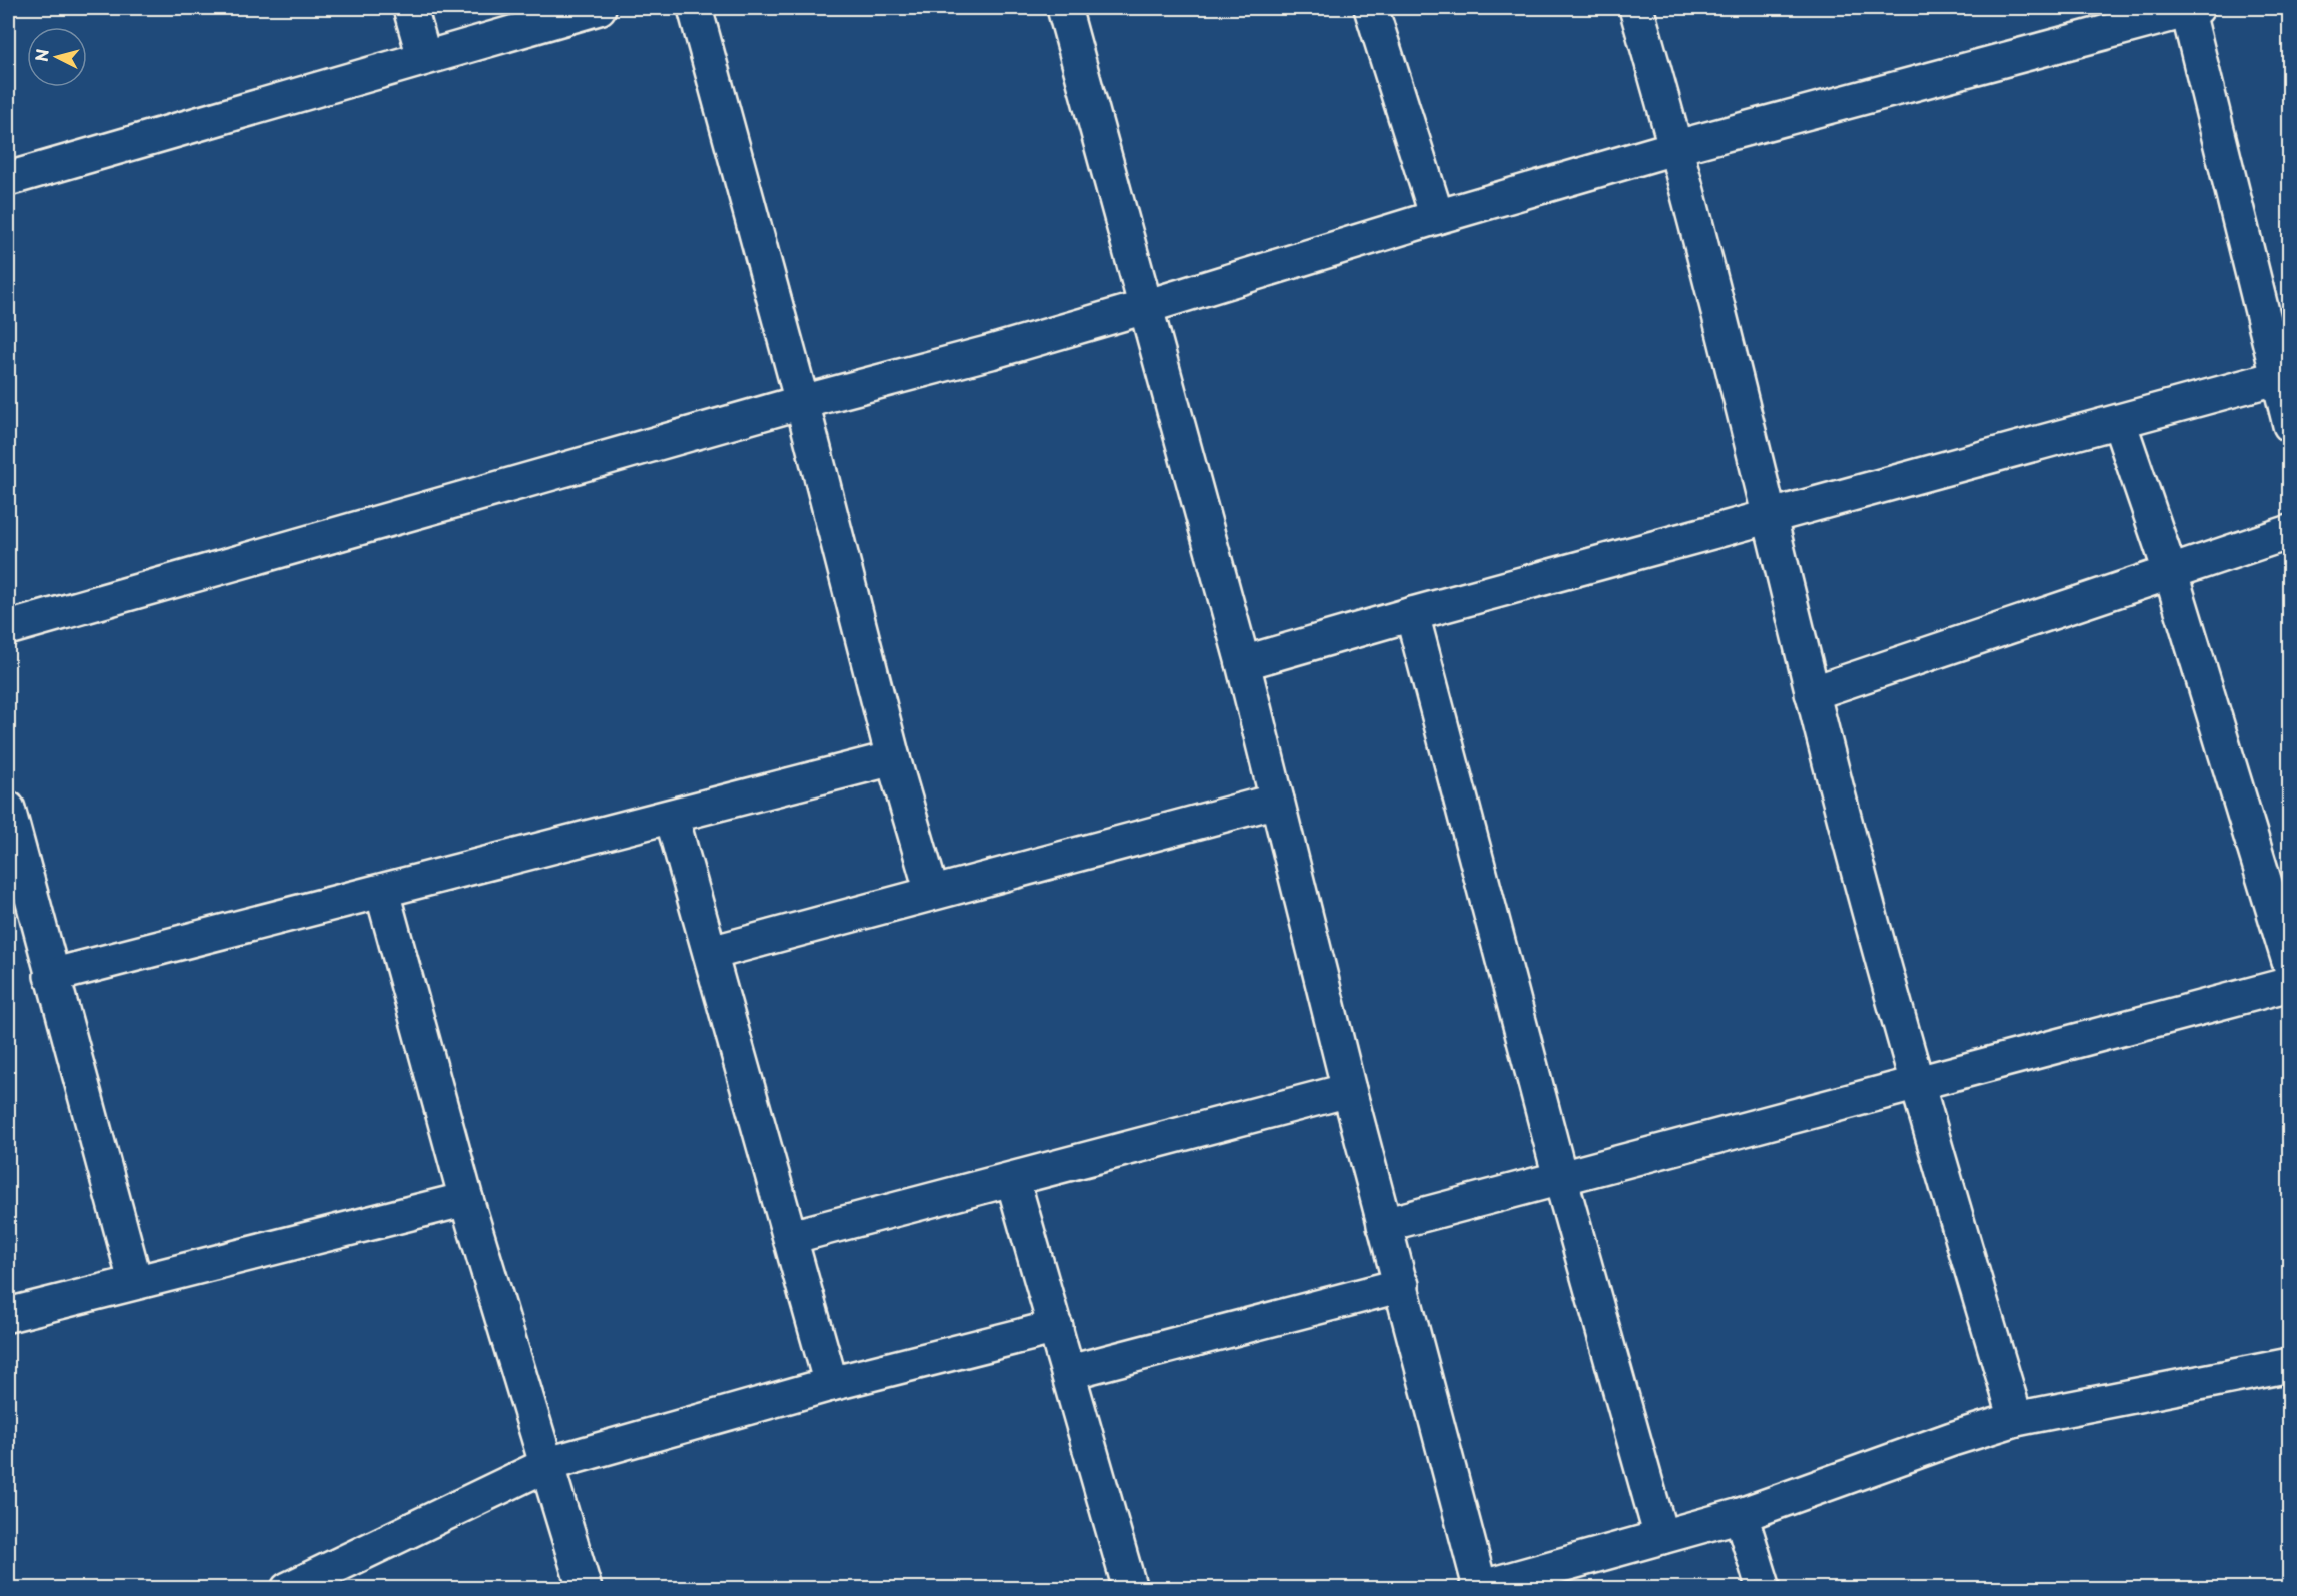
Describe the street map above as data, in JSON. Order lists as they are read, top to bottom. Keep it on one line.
{"north":"left"}
